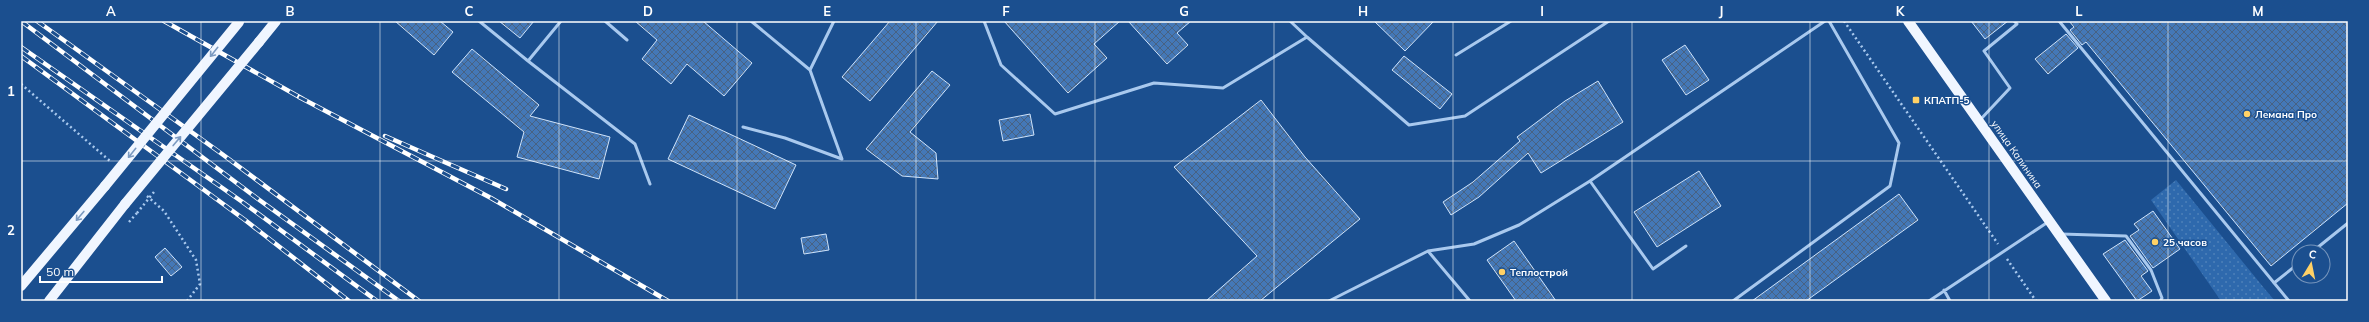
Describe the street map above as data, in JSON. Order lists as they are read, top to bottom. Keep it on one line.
{"streets":{"main road":["улица Калинина"]},"places":{"transit":["КПАТП-5"],"other":["Лемана Про","25 часов","Теплострой"]},"scale_bar":"50 m","north":"top","grid":{"columns":["A","B","C","D","E","F","G","H","I","J","K","L","M"],"rows":["1","2"]}}
